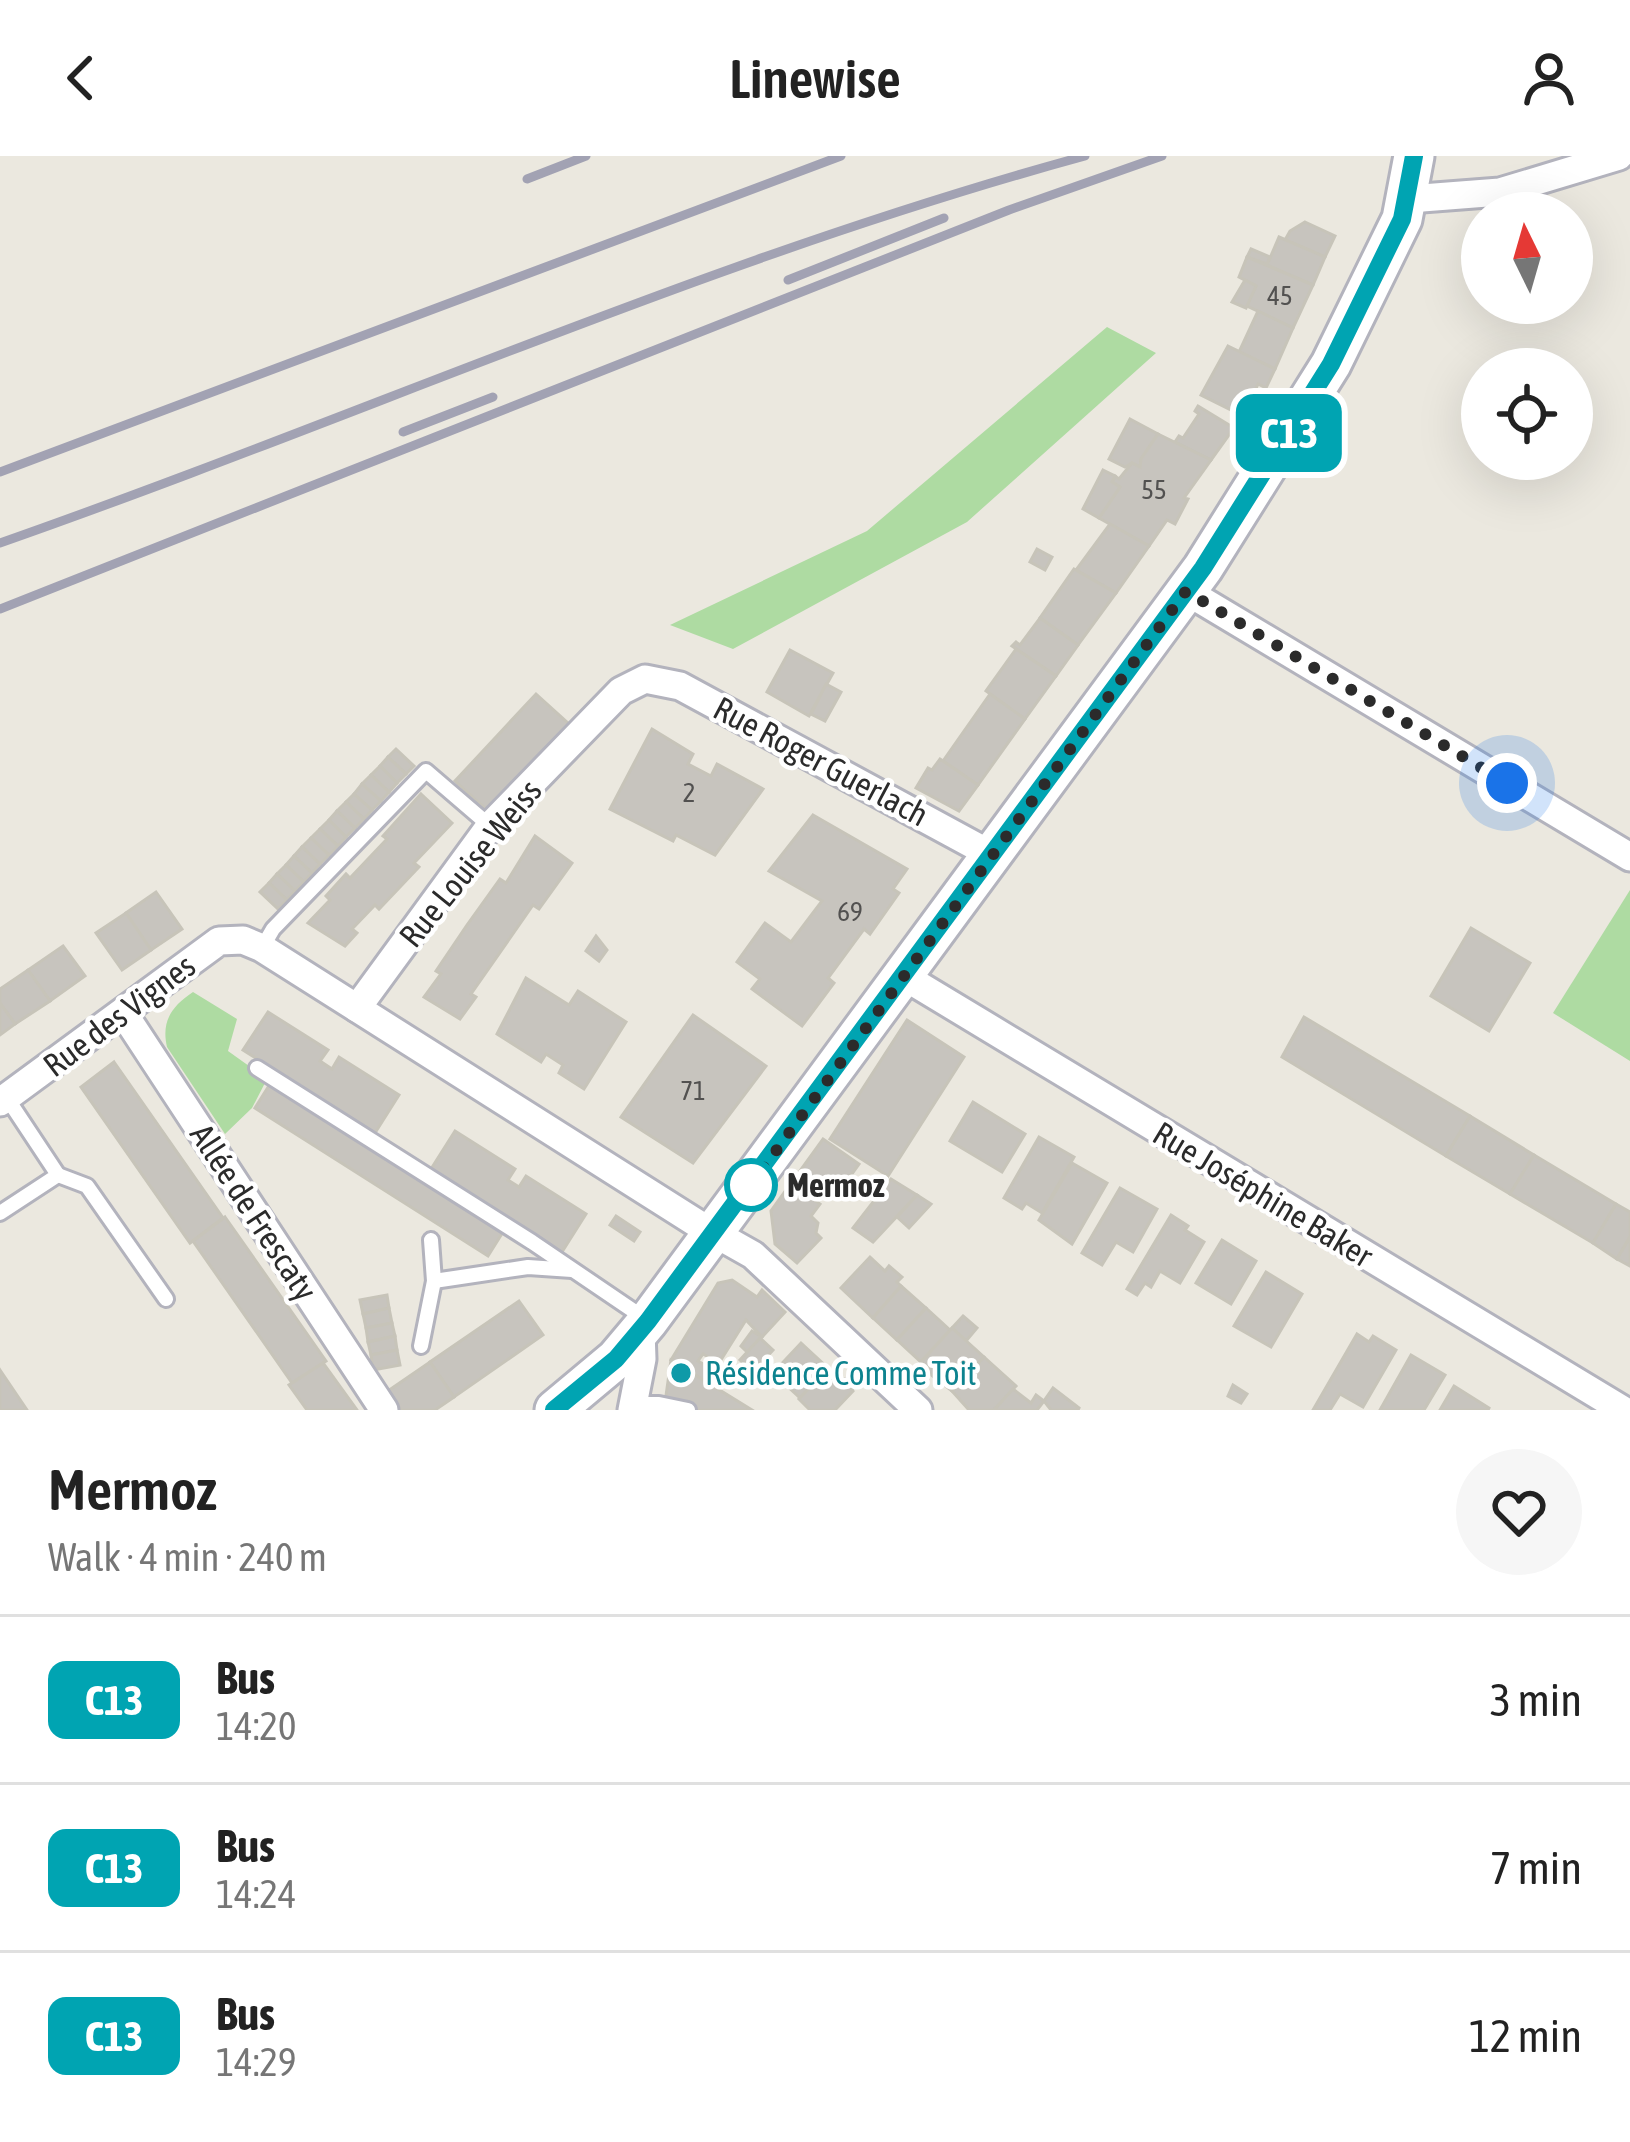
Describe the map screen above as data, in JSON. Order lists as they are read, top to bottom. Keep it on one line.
{"streets":{"street":["Rue Roger Guerlach","Rue Louise Weiss","Rue des Vignes","Rue Joséphine Baker","Allée de Frescaty"]},"crossings":[["Rue Roger Guerlach","Rue Louise Weiss"],["Rue des Vignes","Allée de Frescaty"]],"places":["Mermoz","Résidence Comme Toit"],"lines":["bus line C13"],"house_numbers":["45","55","2","69","71"],"north":"top","page":{"header":"Linewise","on_map":"C13","heading":["Mermoz","Walk · 4 min · 240 m"],"list":[{"mark":"C13","name":"Bus","note":"14:20","value":"3 min"},{"mark":"C13","name":"Bus","note":"14:24","value":"7 min"},{"mark":"C13","name":"Bus","note":"14:29","value":"12 min"}]}}
